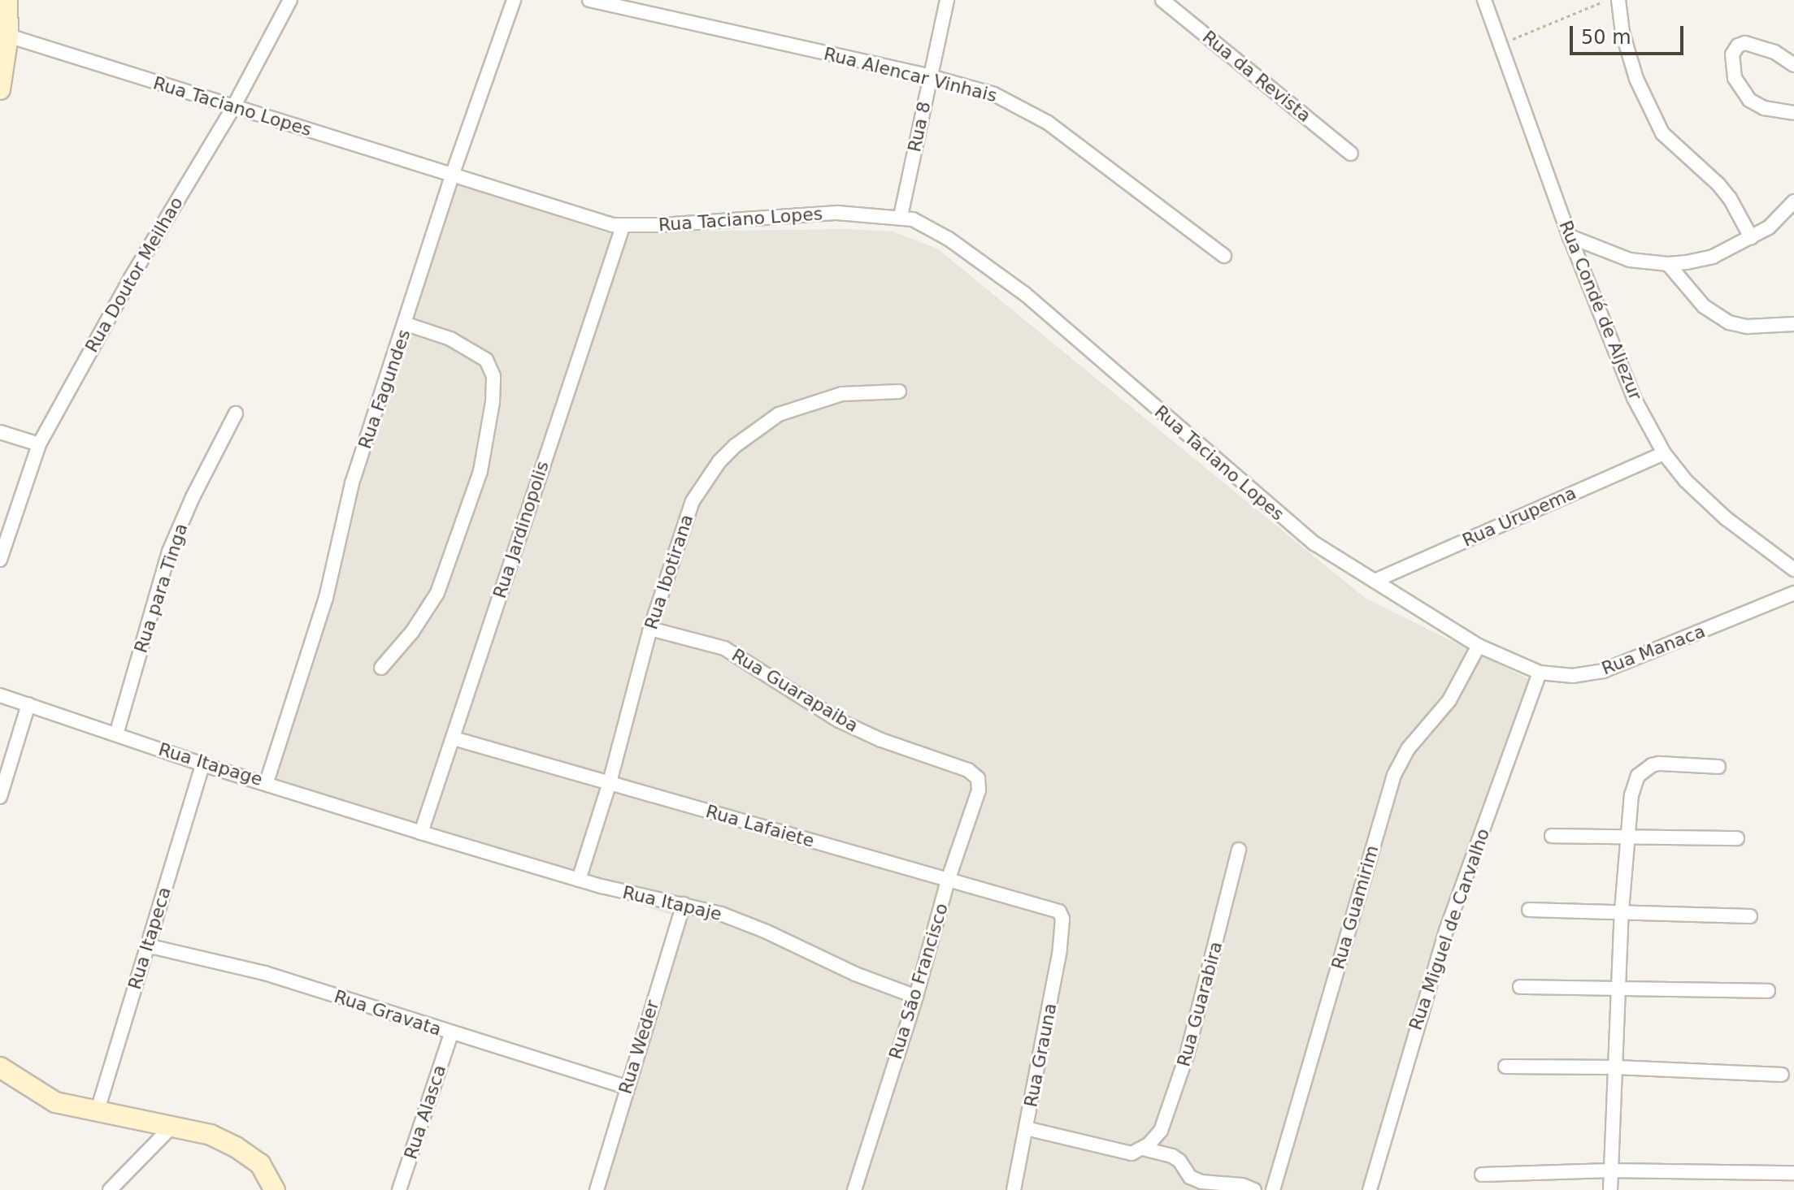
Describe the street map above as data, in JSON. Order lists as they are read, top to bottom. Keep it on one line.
{"streets":{"street":["Rua Alencar Vinhais","Rua da Revista","Rua Taciano Lopes","Rua 8","Rua Doutor Meilhao","Rua Condé de Aljezur","Rua Fagundes","Rua Urupema","Rua Jardinopolis","Rua Ibotirana","Rua para Tinga","Rua Manaca","Rua Guarapaiba","Rua Itapage","Rua Lafaiete","Rua Itapaje","Rua Guamirim","Rua Miguel de Carvalho","Rua Itapeca","Rua São Francisco","Rua Guarabira","Rua Gravata","Rua Weder","Rua Grauna","Rua Alasca"]},"crossings":[["Rua Alencar Vinhais","Rua 8"],["Rua Taciano Lopes","Rua 8"],["Rua Taciano Lopes","Rua Doutor Meilhao"],["Rua Taciano Lopes","Rua Fagundes"],["Rua Taciano Lopes","Rua Urupema"],["Rua Taciano Lopes","Rua Jardinopolis"],["Rua Taciano Lopes","Rua Manaca"],["Rua Condé de Aljezur","Rua Urupema"],["Rua Fagundes","Rua Itapage"],["Rua Urupema","Rua Manaca"],["Rua Jardinopolis","Rua Itapage"],["Rua Jardinopolis","Rua Lafaiete"],["Rua Jardinopolis","Rua Itapaje"],["Rua Ibotirana","Rua Guarapaiba"],["Rua Ibotirana","Rua Lafaiete"],["Rua Ibotirana","Rua Itapaje"],["Rua para Tinga","Rua Itapage"],["Rua Manaca","Rua Guamirim"],["Rua Manaca","Rua Miguel de Carvalho"],["Rua Guarapaiba","Rua São Francisco"],["Rua Itapage","Rua Itapaje"],["Rua Itapage","Rua Itapeca"],["Rua Lafaiete","Rua São Francisco"],["Rua Lafaiete","Rua Grauna"],["Rua Itapaje","Rua São Francisco"],["Rua Itapaje","Rua Weder"],["Rua Itapeca","Rua Gravata"],["Rua Gravata","Rua Weder"],["Rua Gravata","Rua Alasca"]],"scale_bar":"50 m"}
